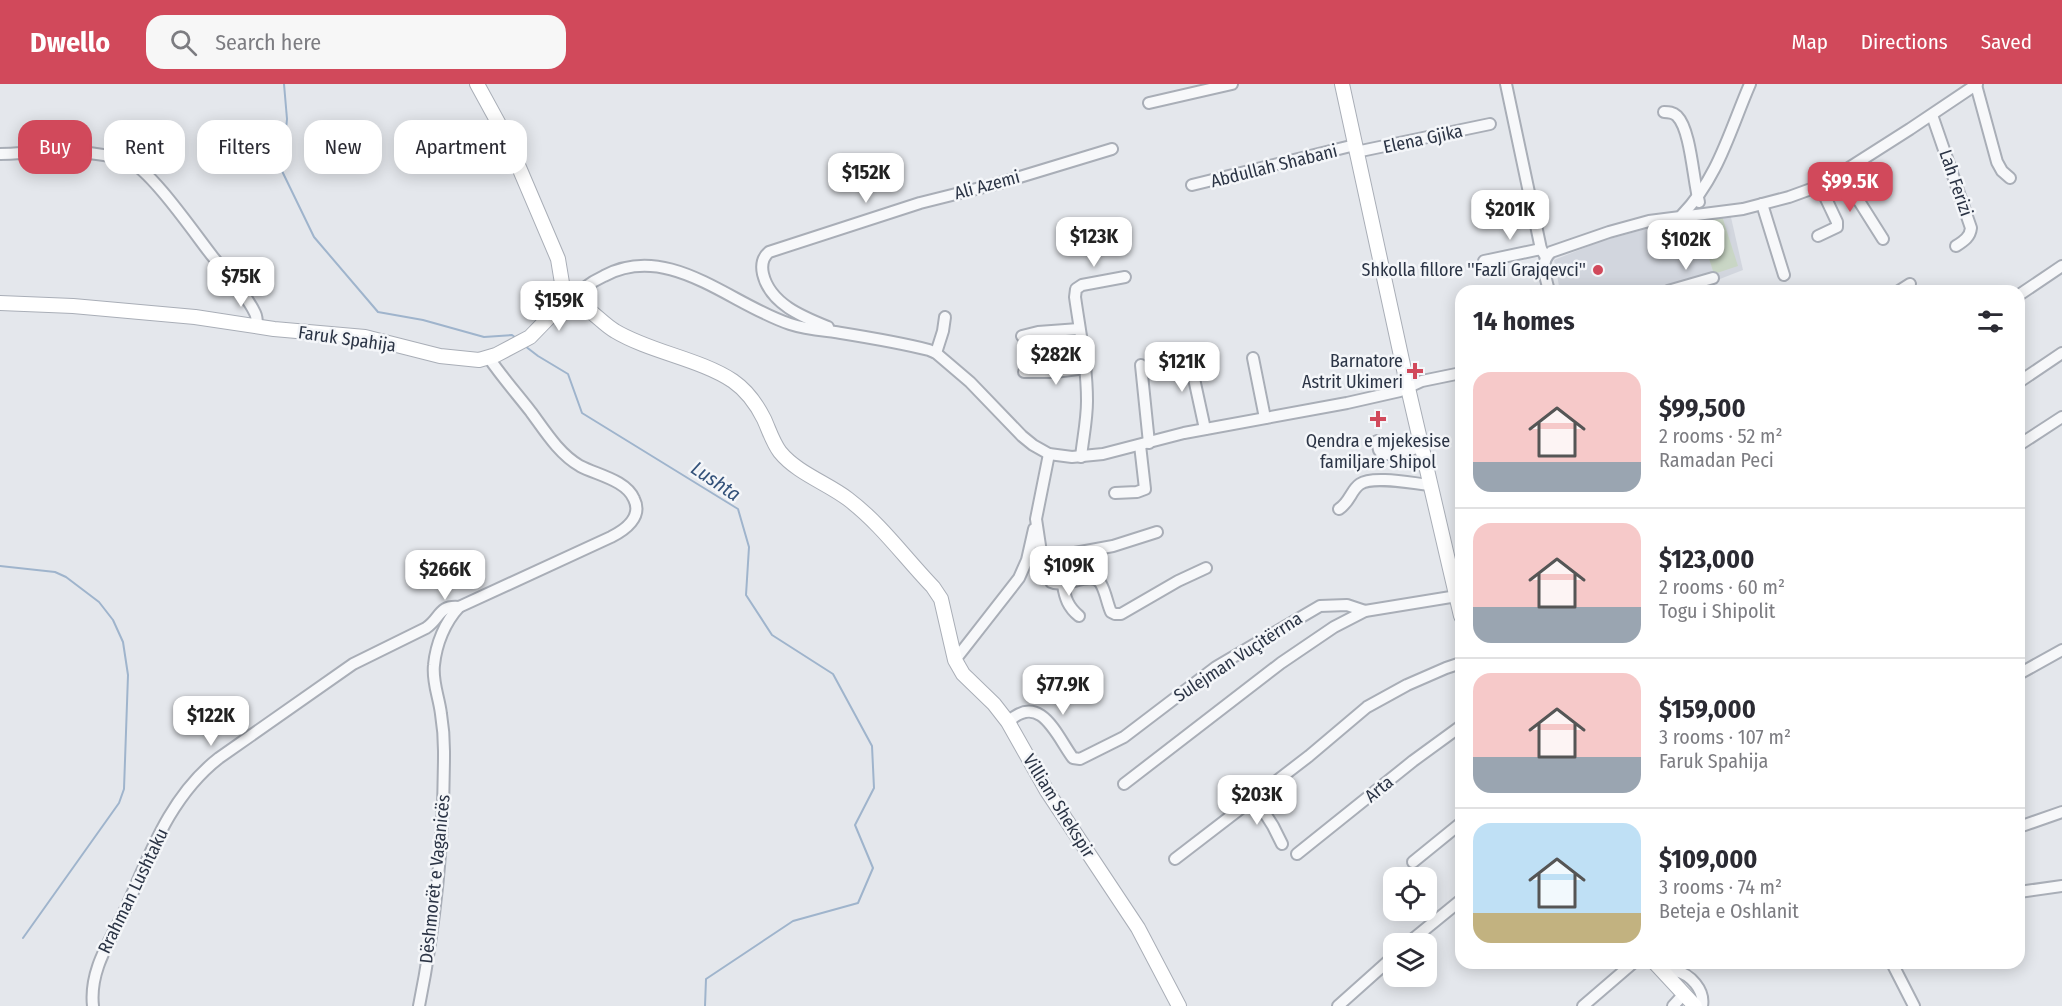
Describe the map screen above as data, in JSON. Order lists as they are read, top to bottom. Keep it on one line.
{"streets":{"street":["Elena Gjika","Abdullah Shabani","Lah Ferizi","Ali Azemi","Faruk Spahija","Sulejman Vuçitërrna","Arta","Villiam Shekspir","Dëshmorët e Vaganicës","Rrahman Lushtaku"]},"crossings":[["Elena Gjika","Abdullah Shabani"],["Sulejman Vuçitërrna","Villiam Shekspir"],["Dëshmorët e Vaganicës","Rrahman Lushtaku"]],"water":["Lushta"],"places":{"other":["Shkolla fillore ''Fazli Grajqevci''"],"health":["Barnatore Astrit Ukimeri","Qendra e mjekesise familjare Shipol"]},"page":{"header":"Dwello","search":"Search here","nav":["Map","Directions","Saved"],"chip":["Buy","Rent","Filters","New","Apartment"],"price":["$152K","$99.5K","$201K","$123K","$102K","$75K","$159K","$282K","$121K","$109K","$266K","$77.9K","$122K","$203K"],"heading":"14 homes","list":[{"name":"$99,500","note":"2 rooms · 52 m² · Ramadan Peci"},{"name":"$123,000","note":"2 rooms · 60 m² · Togu i Shipolit"},{"name":"$159,000","note":"3 rooms · 107 m² · Faruk Spahija"},{"name":"$109,000","note":"3 rooms · 74 m² · Beteja e Oshlanit"}]}}
